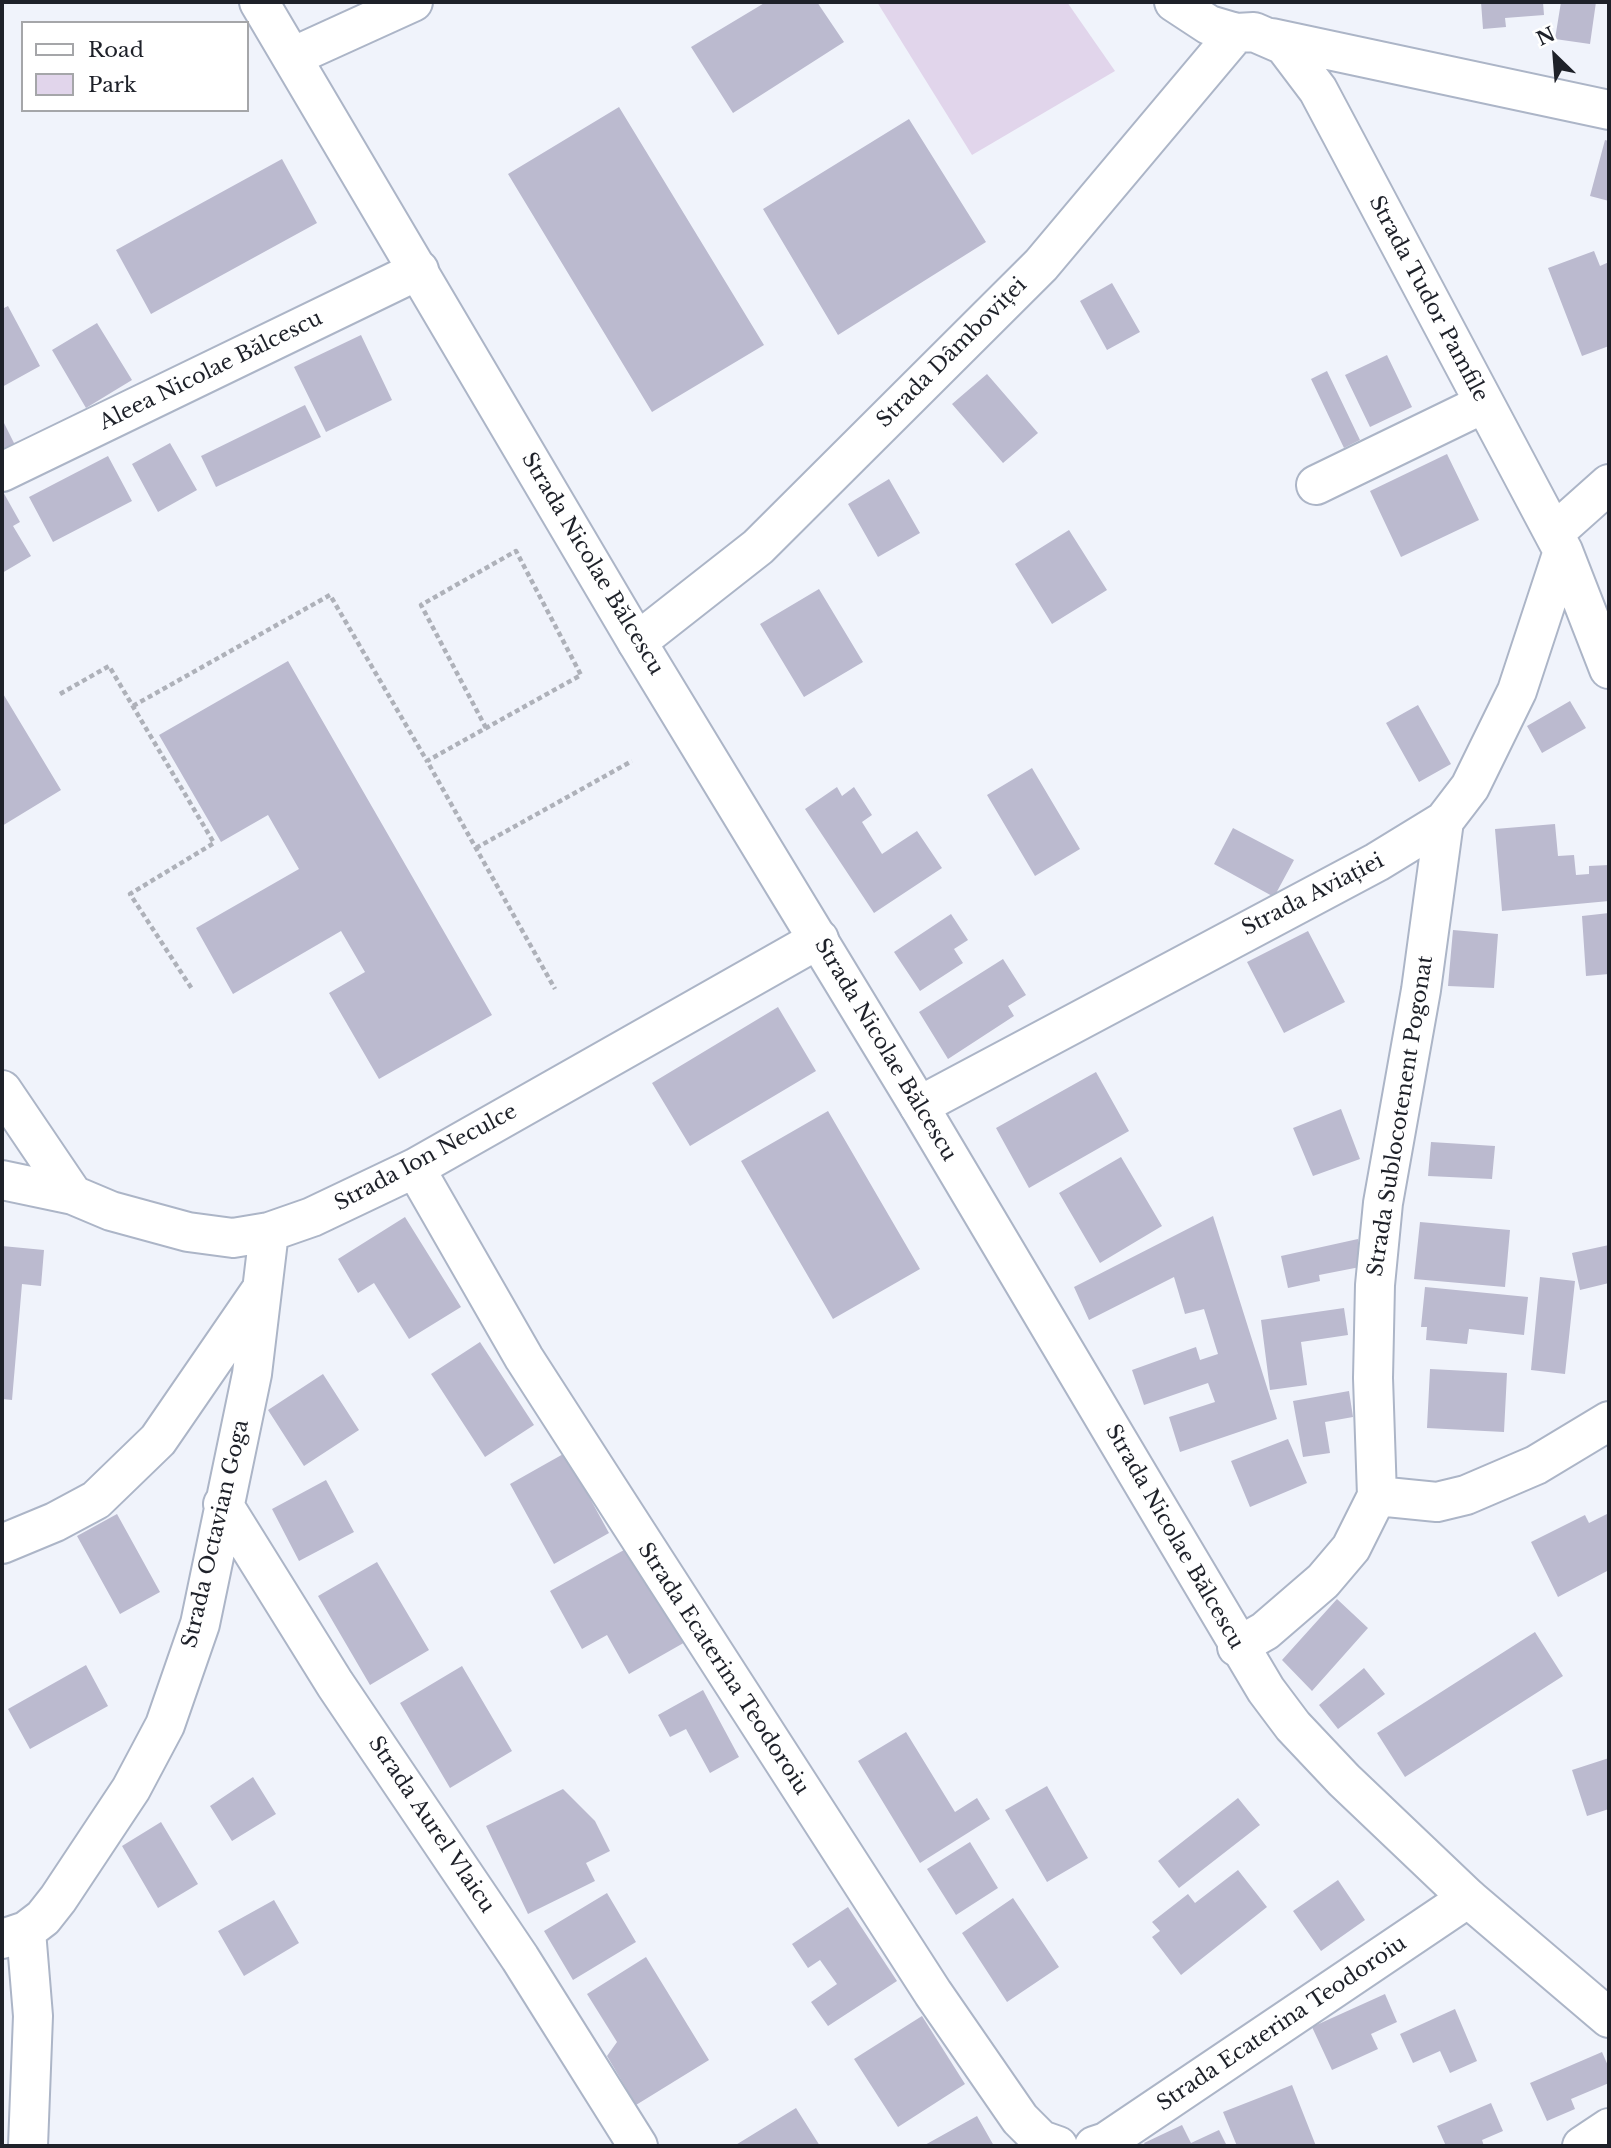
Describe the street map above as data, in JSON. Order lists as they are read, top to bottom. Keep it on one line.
{"streets":{"street":["Strada Tudor Pamfile","Strada Dâmboviței","Aleea Nicolae Bălcescu","Strada Nicolae Bălcescu","Strada Aviației","Strada Sublocotenent Pogonat","Strada Ion Neculce","Strada Octavian Goga","Strada Ecaterina Teodoroiu","Strada Aurel Vlaicu"]},"crossings":[["Strada Tudor Pamfile","Strada Dâmboviței"],["Strada Tudor Pamfile","Strada Aviației"],["Strada Dâmboviței","Strada Nicolae Bălcescu"],["Aleea Nicolae Bălcescu","Strada Nicolae Bălcescu"],["Strada Nicolae Bălcescu","Strada Aviației"],["Strada Nicolae Bălcescu","Strada Sublocotenent Pogonat"],["Strada Nicolae Bălcescu","Strada Ion Neculce"],["Strada Nicolae Bălcescu","Strada Ecaterina Teodoroiu"],["Strada Aviației","Strada Sublocotenent Pogonat"],["Strada Ion Neculce","Strada Octavian Goga"],["Strada Ion Neculce","Strada Ecaterina Teodoroiu"],["Strada Octavian Goga","Strada Aurel Vlaicu"]],"legend":["Road","Park"],"north":"top left"}
